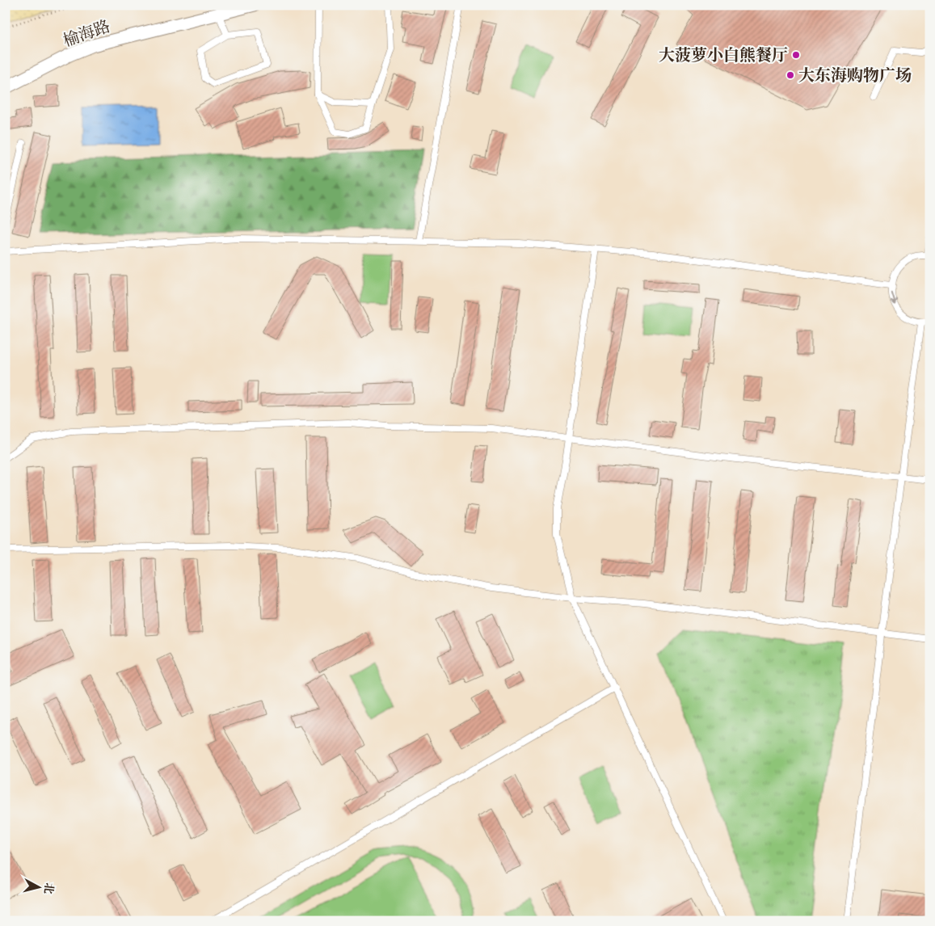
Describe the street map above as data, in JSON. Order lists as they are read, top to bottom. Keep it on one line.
{"streets":{"street":["榆海路"]},"places":["大菠萝小白熊餐厅","大东海购物广场"],"north":"right"}
